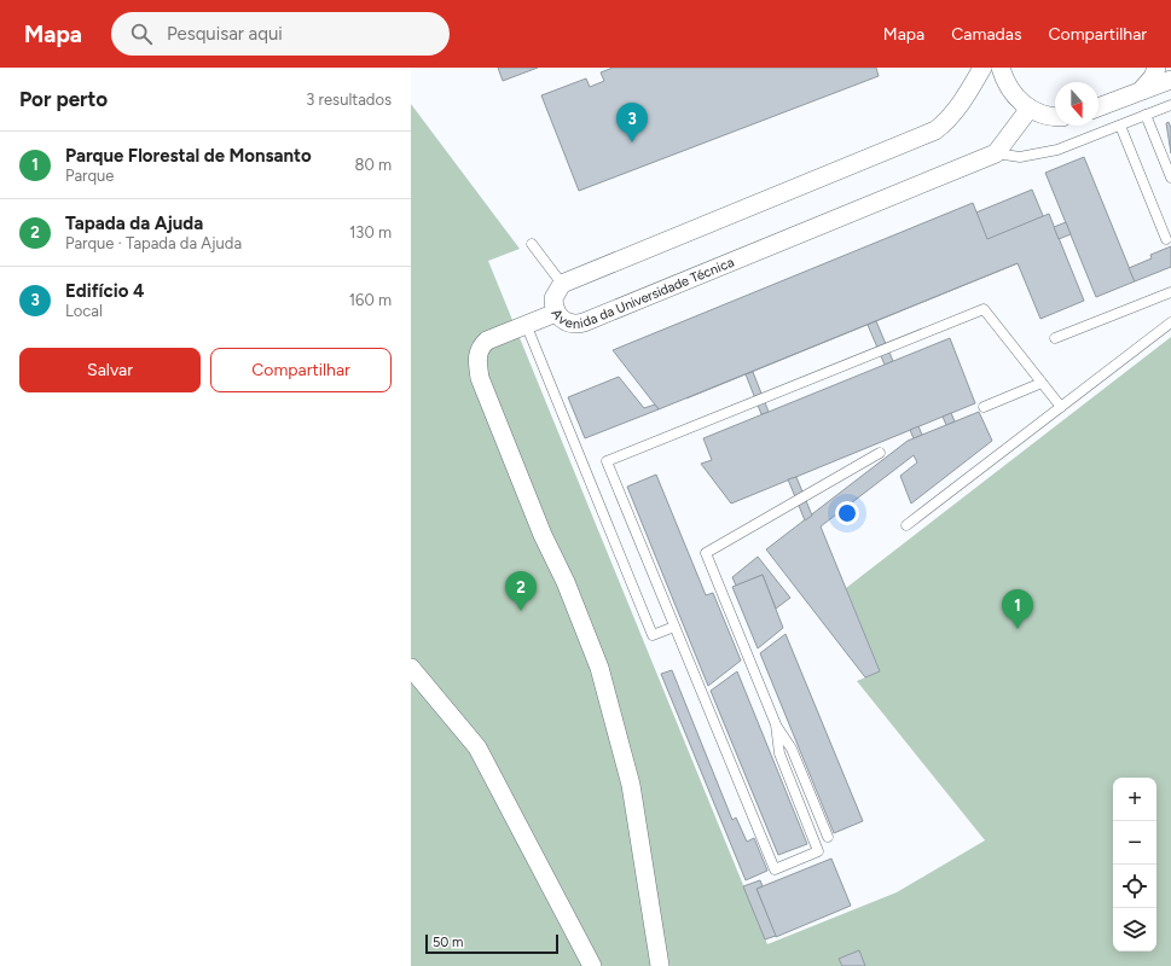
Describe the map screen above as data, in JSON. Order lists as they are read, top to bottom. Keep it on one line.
{"streets":{"street":["Avenida da Universidade Técnica"]},"scale_bar":"50 m","north":"bottom","page":{"header":"Mapa","search":"Pesquisar aqui","nav":["Mapa","Camadas","Compartilhar"],"heading":["Por perto","3 resultados"],"pins":["3","2","1"],"list":[{"mark":"1","name":"Parque Florestal de Monsanto","note":"Parque","value":"80 m"},{"mark":"2","name":"Tapada da Ajuda","note":"Parque · Tapada da Ajuda","value":"130 m"},{"mark":"3","name":"Edifício 4","note":"Local","value":"160 m"}],"buttons":["Salvar","Compartilhar"],"map_buttons":["+","−"],"scale":"50 m"}}
